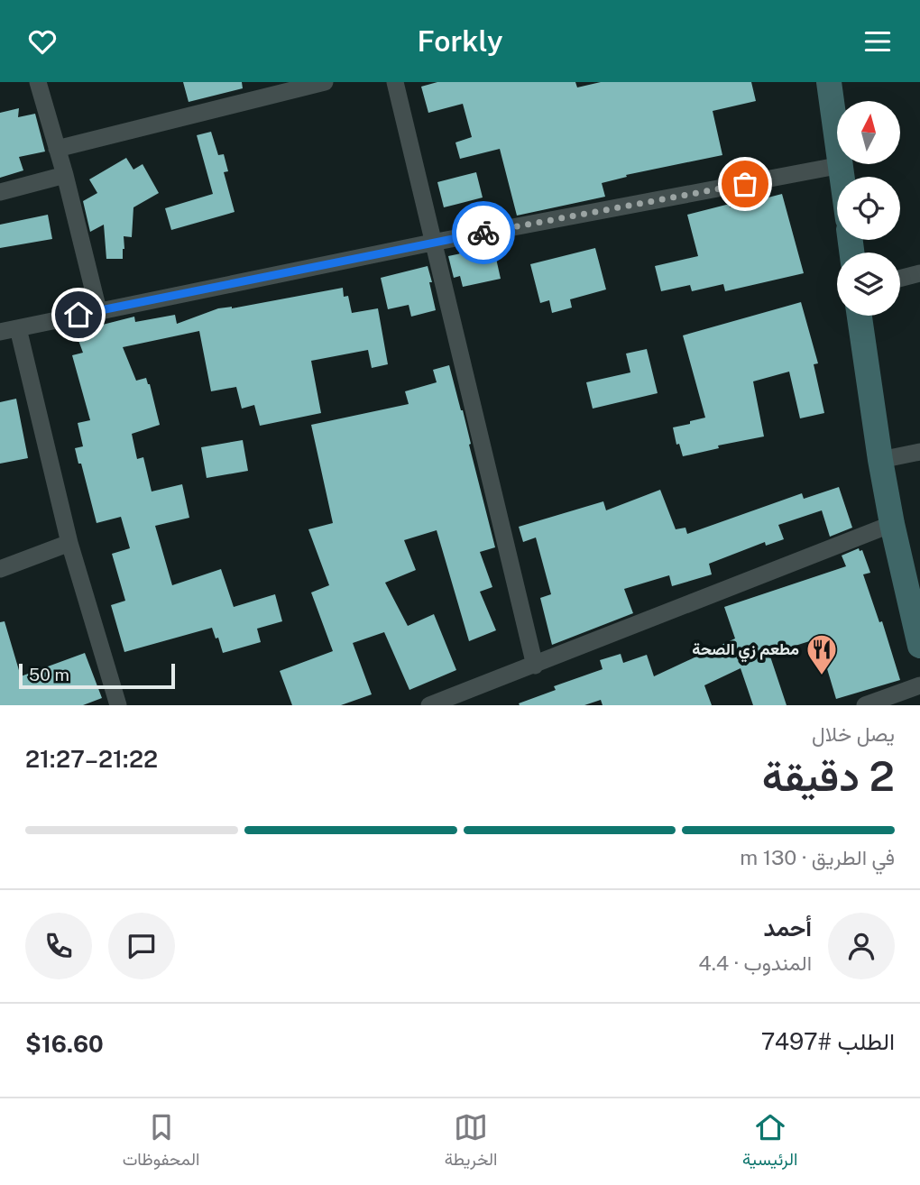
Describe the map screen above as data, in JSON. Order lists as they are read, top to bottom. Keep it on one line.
{"places":{"restaurant":["مطعم زي الصحة"]},"scale_bar":"50 m","north":"top","page":{"header":"Forkly","scale":"50 m","heading":["2 دقيقة","يصل خلال","21:22–21:27"],"panel":["أحمد","المندوب · 4.4","الطلب #7497","$16.60"],"bar":"في الطريق · 130 m","tabs":["الرئيسية","الخريطة","المحفوظات"]}}
